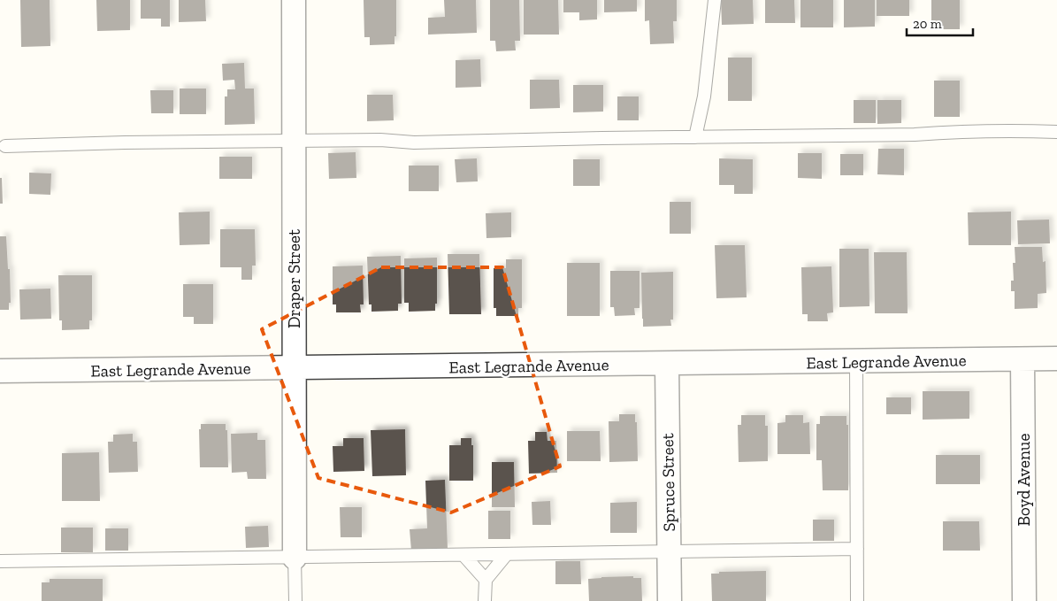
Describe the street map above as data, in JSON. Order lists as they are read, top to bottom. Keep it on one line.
{"streets":{"street":["Draper Street","East Legrande Avenue","Boyd Avenue","Spruce Street"]},"crossings":[["Draper Street","East Legrande Avenue"],["East Legrande Avenue","Boyd Avenue"],["East Legrande Avenue","Spruce Street"]],"scale_bar":"20 m"}
